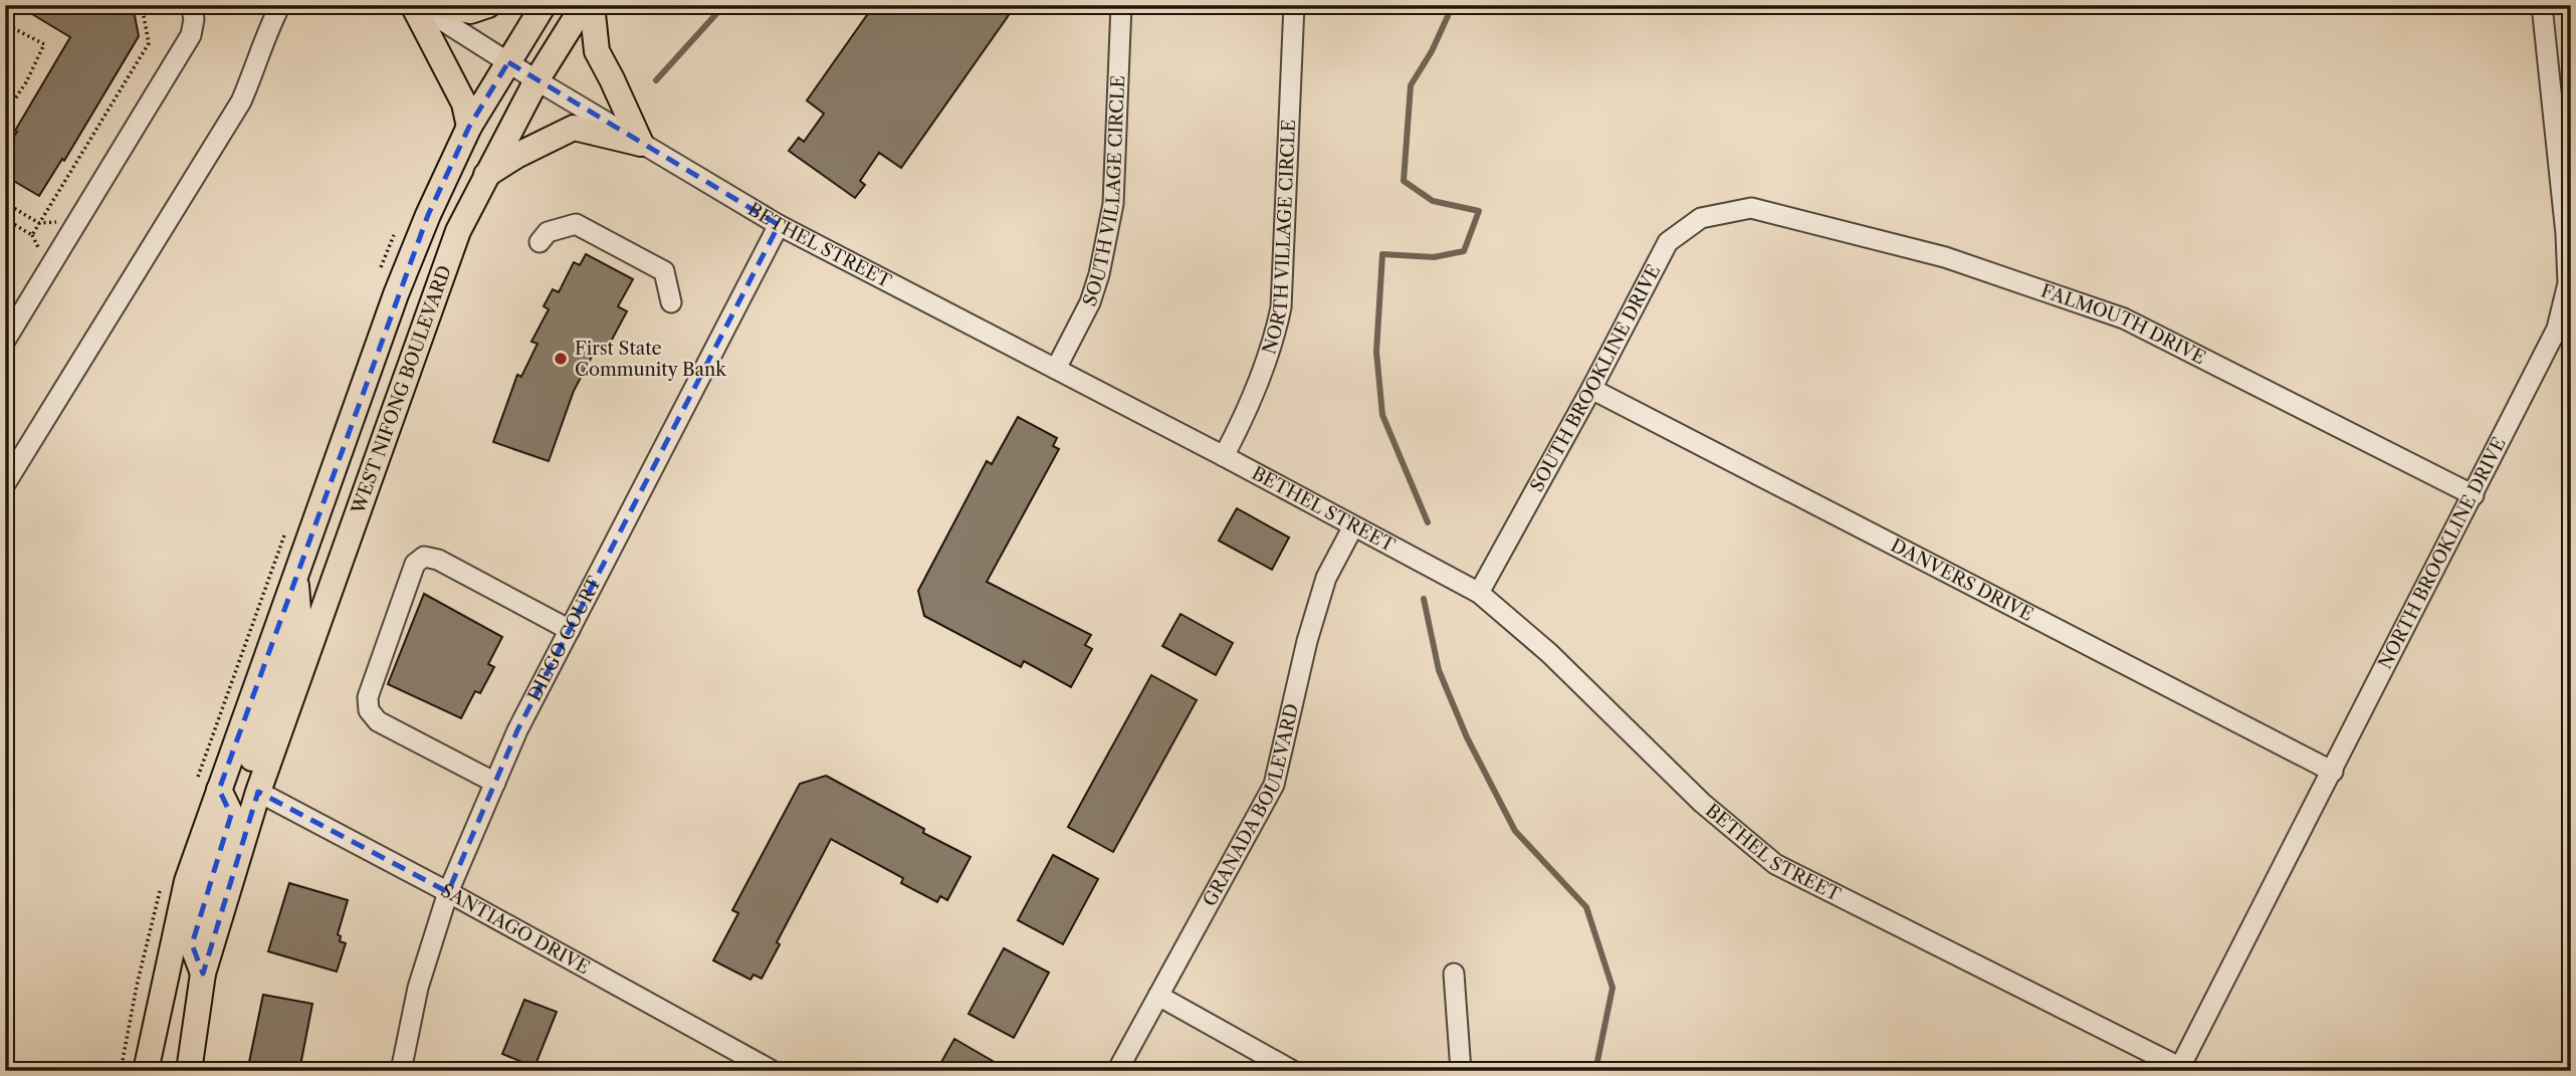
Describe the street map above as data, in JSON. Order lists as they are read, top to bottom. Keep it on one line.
{"streets":{"main road":["WEST NIFONG BOULEVARD"],"street":["SOUTH VILLAGE CIRCLE","NORTH VILLAGE CIRCLE","BETHEL STREET","FALMOUTH DRIVE","SOUTH BROOKLINE DRIVE","NORTH BROOKLINE DRIVE","DANVERS DRIVE","DIEGO COURT","GRANADA BOULEVARD","SANTIAGO DRIVE"]},"crossings":[["SOUTH VILLAGE CIRCLE","BETHEL STREET"],["NORTH VILLAGE CIRCLE","BETHEL STREET"],["BETHEL STREET","SOUTH BROOKLINE DRIVE"],["BETHEL STREET","WEST NIFONG BOULEVARD"],["BETHEL STREET","NORTH BROOKLINE DRIVE"],["BETHEL STREET","DIEGO COURT"],["BETHEL STREET","GRANADA BOULEVARD"],["FALMOUTH DRIVE","SOUTH BROOKLINE DRIVE"],["FALMOUTH DRIVE","NORTH BROOKLINE DRIVE"],["SOUTH BROOKLINE DRIVE","DANVERS DRIVE"],["WEST NIFONG BOULEVARD","SANTIAGO DRIVE"],["NORTH BROOKLINE DRIVE","DANVERS DRIVE"],["DIEGO COURT","SANTIAGO DRIVE"]],"places":["First State Community Bank"]}
